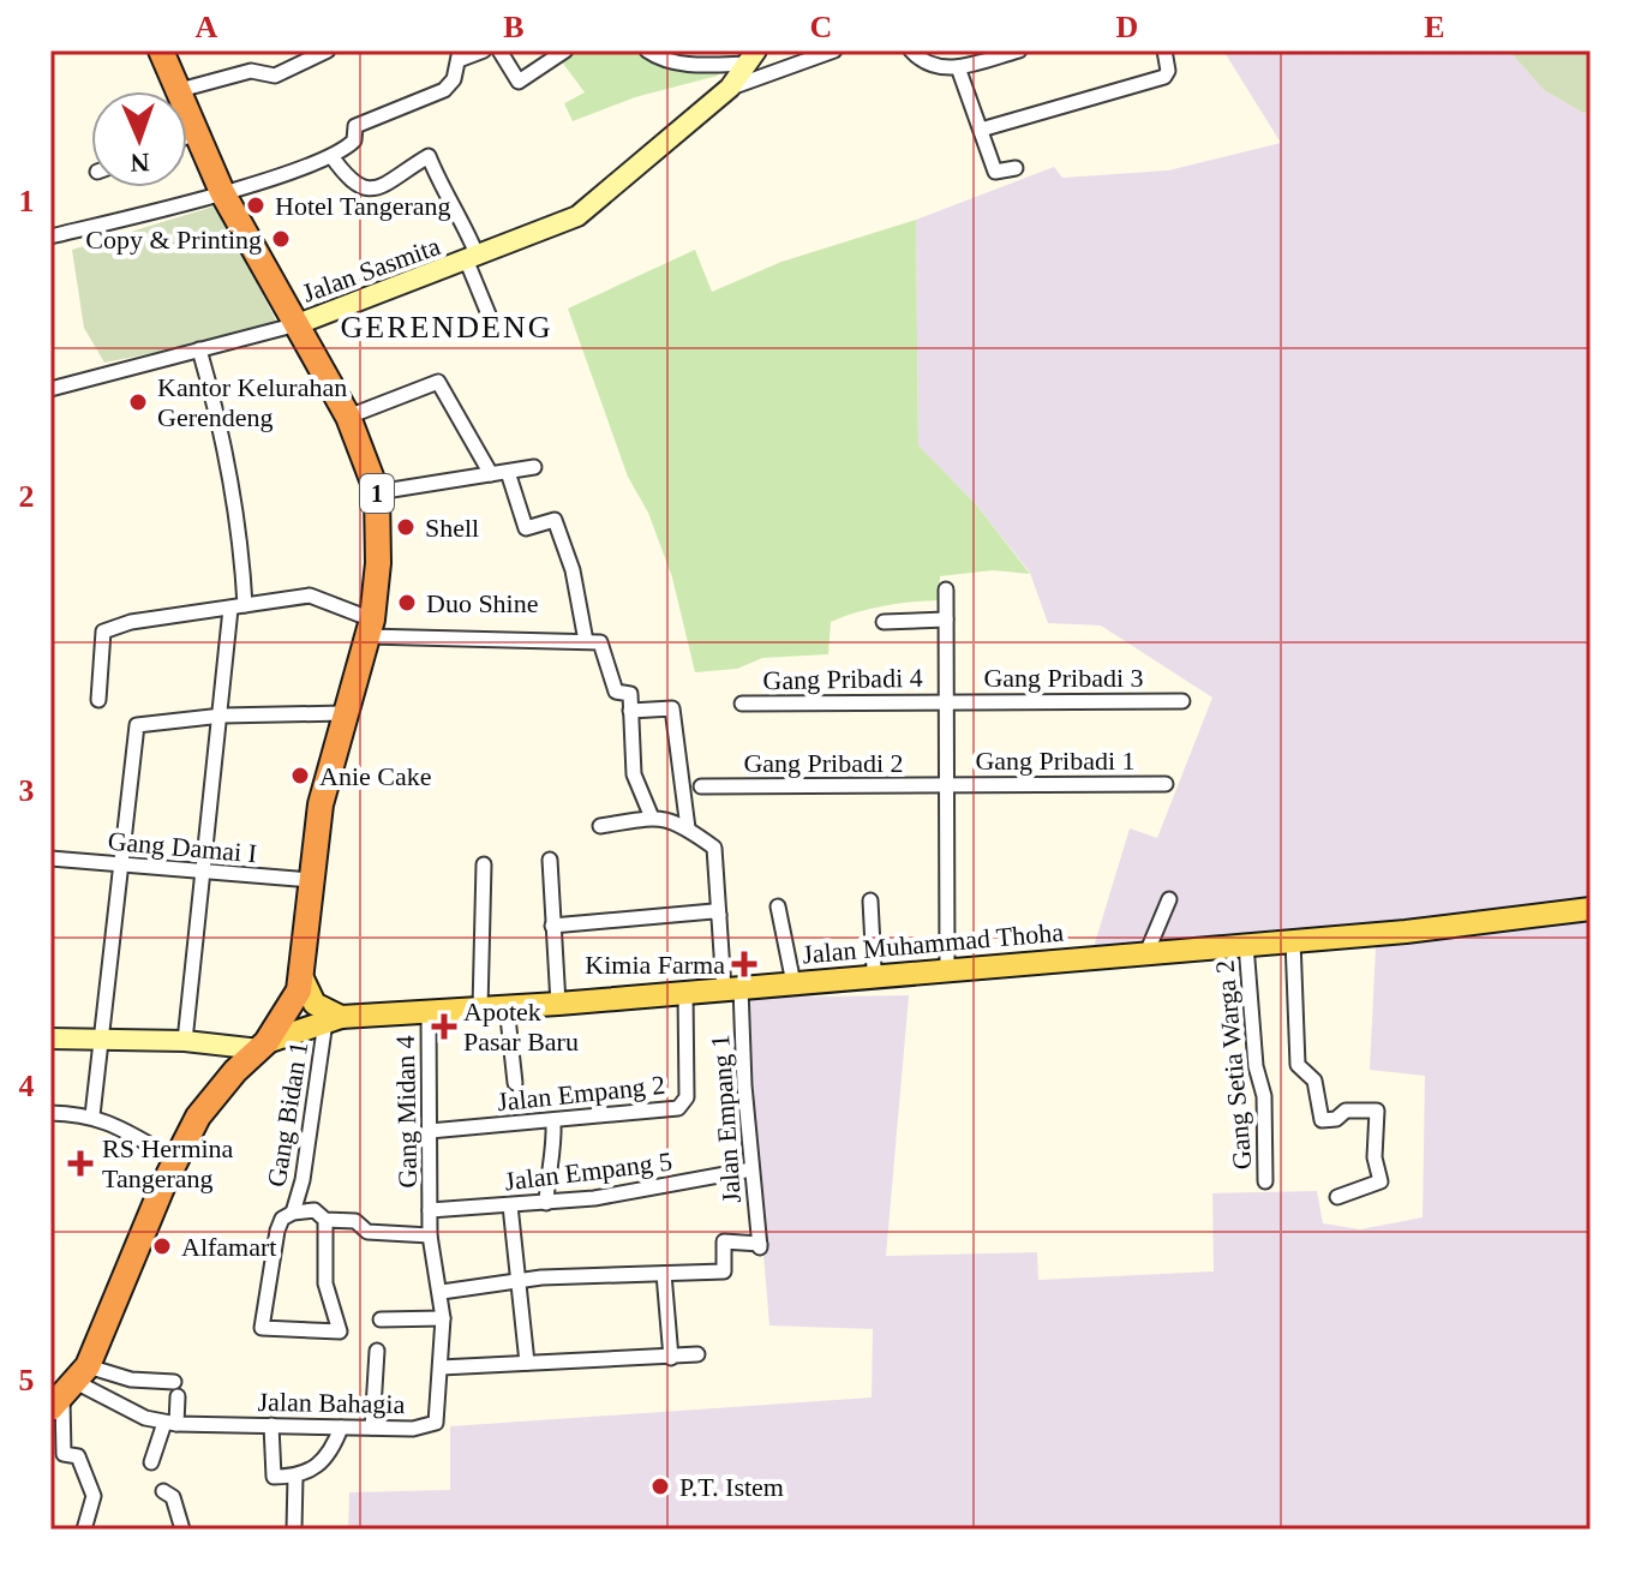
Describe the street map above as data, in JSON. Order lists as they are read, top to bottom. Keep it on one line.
{"streets":{"highway":["1"],"main road":["Jalan Muhammad Thoha"],"street":["Jalan Sasmita","Gang Pribadi 3","Gang Pribadi 4","Gang Pribadi 1","Gang Pribadi 2","Gang Damai I","Gang Setia Warga 2","Jalan Empang 2","Gang Midan 4","Gang Bidan 1","Jalan Empang 1","Jalan Empang 5","Jalan Bahagia"]},"crossings":[["Jalan Sasmita","1"],["1","Gang Damai I"],["1","Jalan Muhammad Thoha"],["1","Jalan Bahagia"],["Gang Pribadi 3","Gang Pribadi 4"],["Gang Pribadi 1","Gang Pribadi 2"],["Jalan Muhammad Thoha","Gang Setia Warga 2"],["Jalan Muhammad Thoha","Jalan Empang 2"],["Jalan Muhammad Thoha","Gang Midan 4"],["Jalan Muhammad Thoha","Gang Bidan 1"],["Jalan Muhammad Thoha","Jalan Empang 1"],["Jalan Empang 2","Gang Midan 4"],["Gang Midan 4","Jalan Empang 5"],["Gang Midan 4","Jalan Bahagia"],["Jalan Empang 1","Jalan Empang 5"],["Jalan Empang 5","Jalan Bahagia"]],"districts":["GERENDENG"],"places":{"other":["Hotel Tangerang","Copy & Printing","Kantor Kelurahan Gerendeng","Shell","Duo Shine","Anie Cake","Alfamart","P.T. Istem"],"health":["Kimia Farma","Apotek Pasar Baru","RS Hermina Tangerang"]},"north":"bottom","grid":{"columns":["A","B","C","D","E"],"rows":["1","2","3","4","5"]}}
